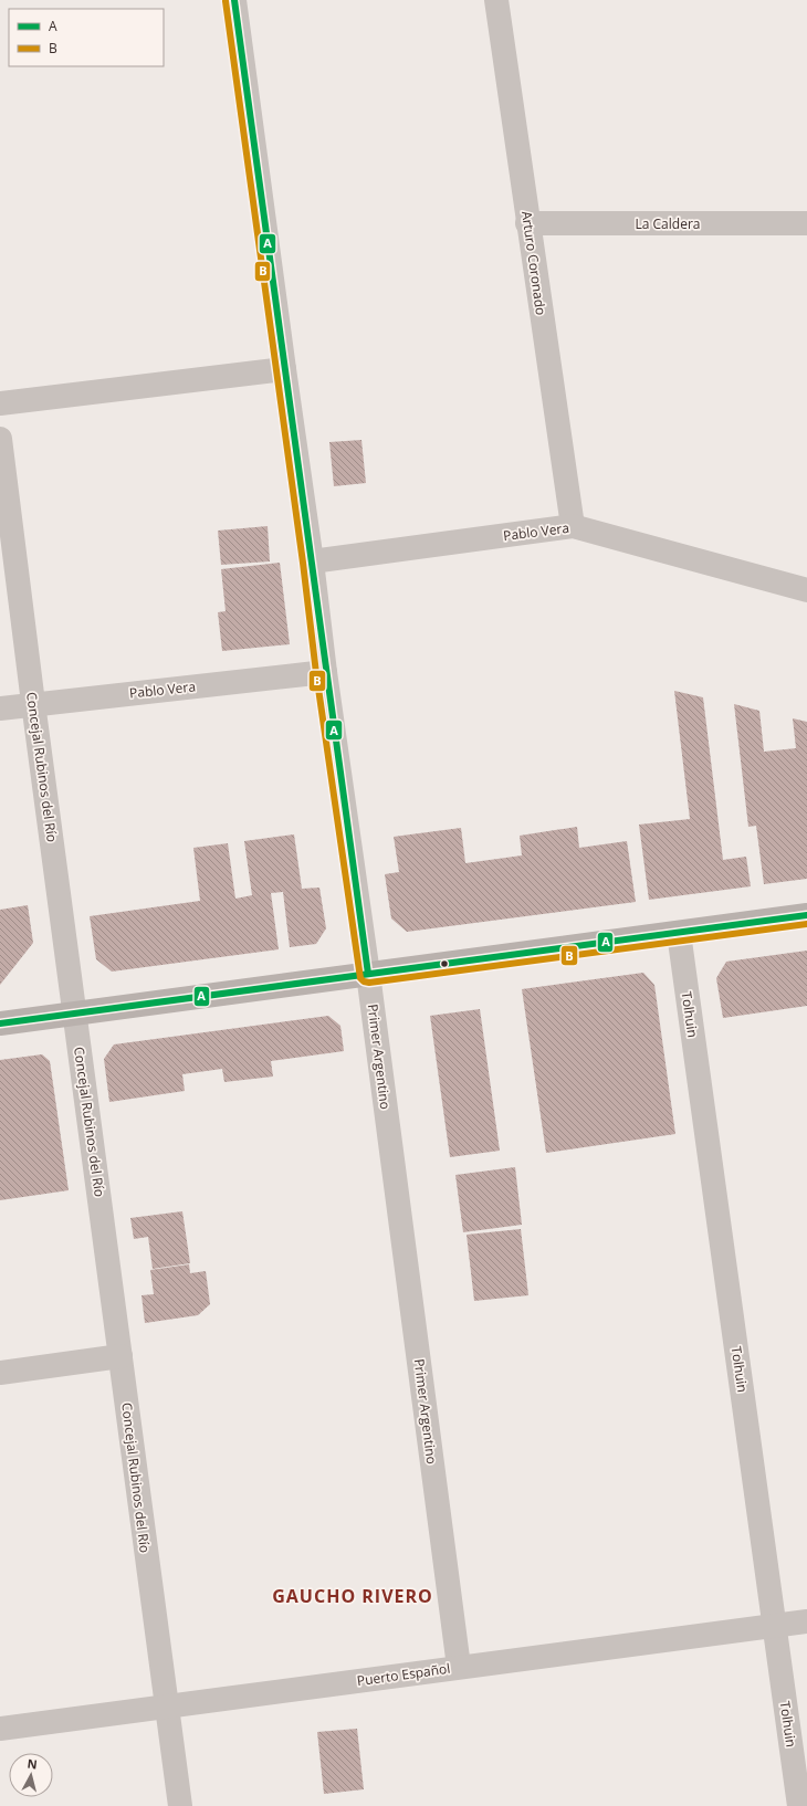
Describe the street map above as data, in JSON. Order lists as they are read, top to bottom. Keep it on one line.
{"streets":{"street":["La Caldera","Arturo Coronado","Pablo Vera","Concejal Rubinos del Río","Tolhuin","Primer Argentino","Puerto Español"]},"crossings":[["La Caldera","Arturo Coronado"],["Arturo Coronado","Pablo Vera"],["Pablo Vera","Concejal Rubinos del Río"],["Pablo Vera","Primer Argentino"],["Concejal Rubinos del Río","Puerto Español"],["Tolhuin","Puerto Español"],["Primer Argentino","Puerto Español"]],"districts":["GAUCHO RIVERO"],"lines":["transit line A","transit line B"],"legend":["A","B"],"north":"top"}
